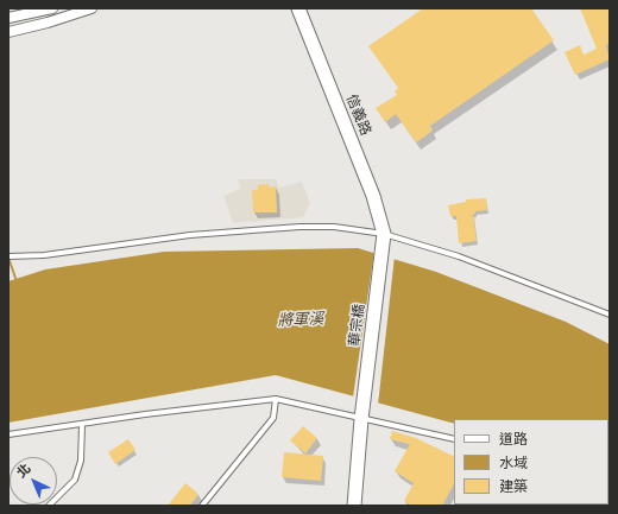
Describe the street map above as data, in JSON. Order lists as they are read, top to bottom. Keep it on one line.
{"streets":{"street":["信義路","華宗橋"]},"crossings":[["信義路","華宗橋"]],"water":["將軍溪"],"legend":["道路","水域","建築"],"north":"top left"}
